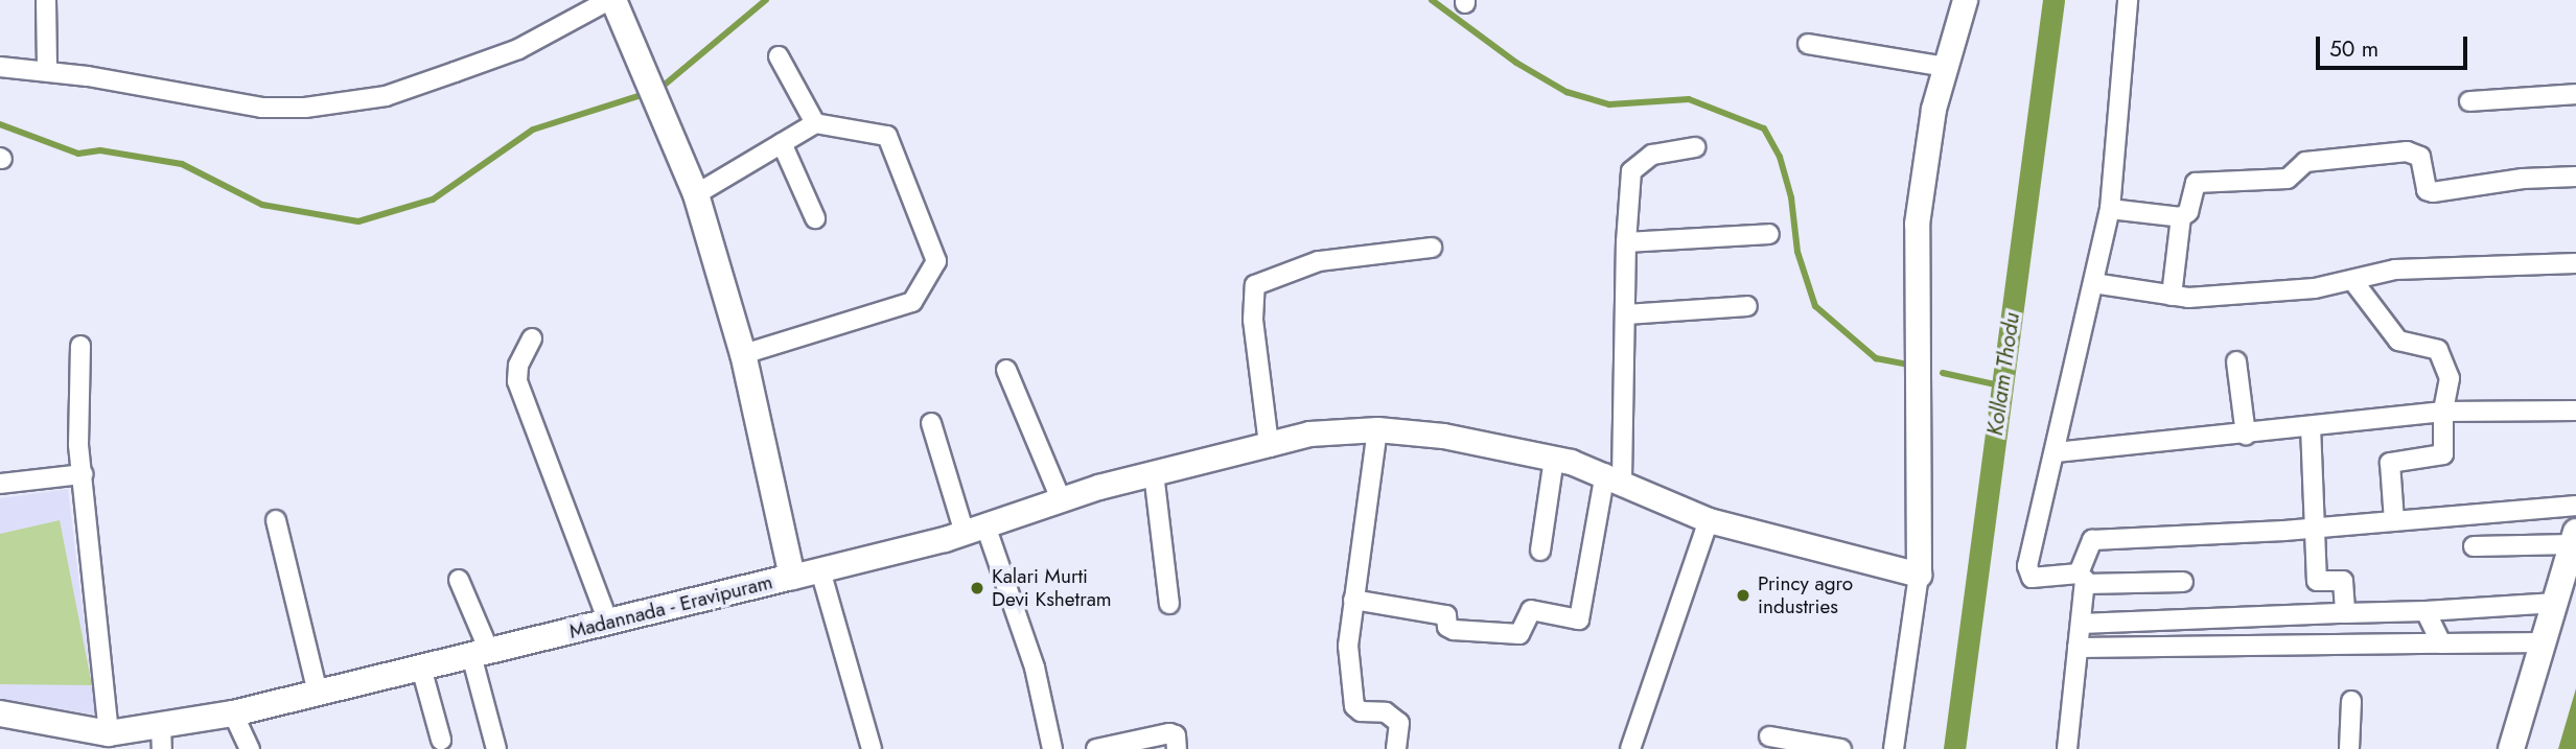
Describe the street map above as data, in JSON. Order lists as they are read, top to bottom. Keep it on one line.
{"streets":{"main road":["Madannada - Eravipuram"]},"water":["Kollam Thodu"],"places":["Kalari Murti Devi Kshetram","Princy agro industries"],"scale_bar":"50 m"}
